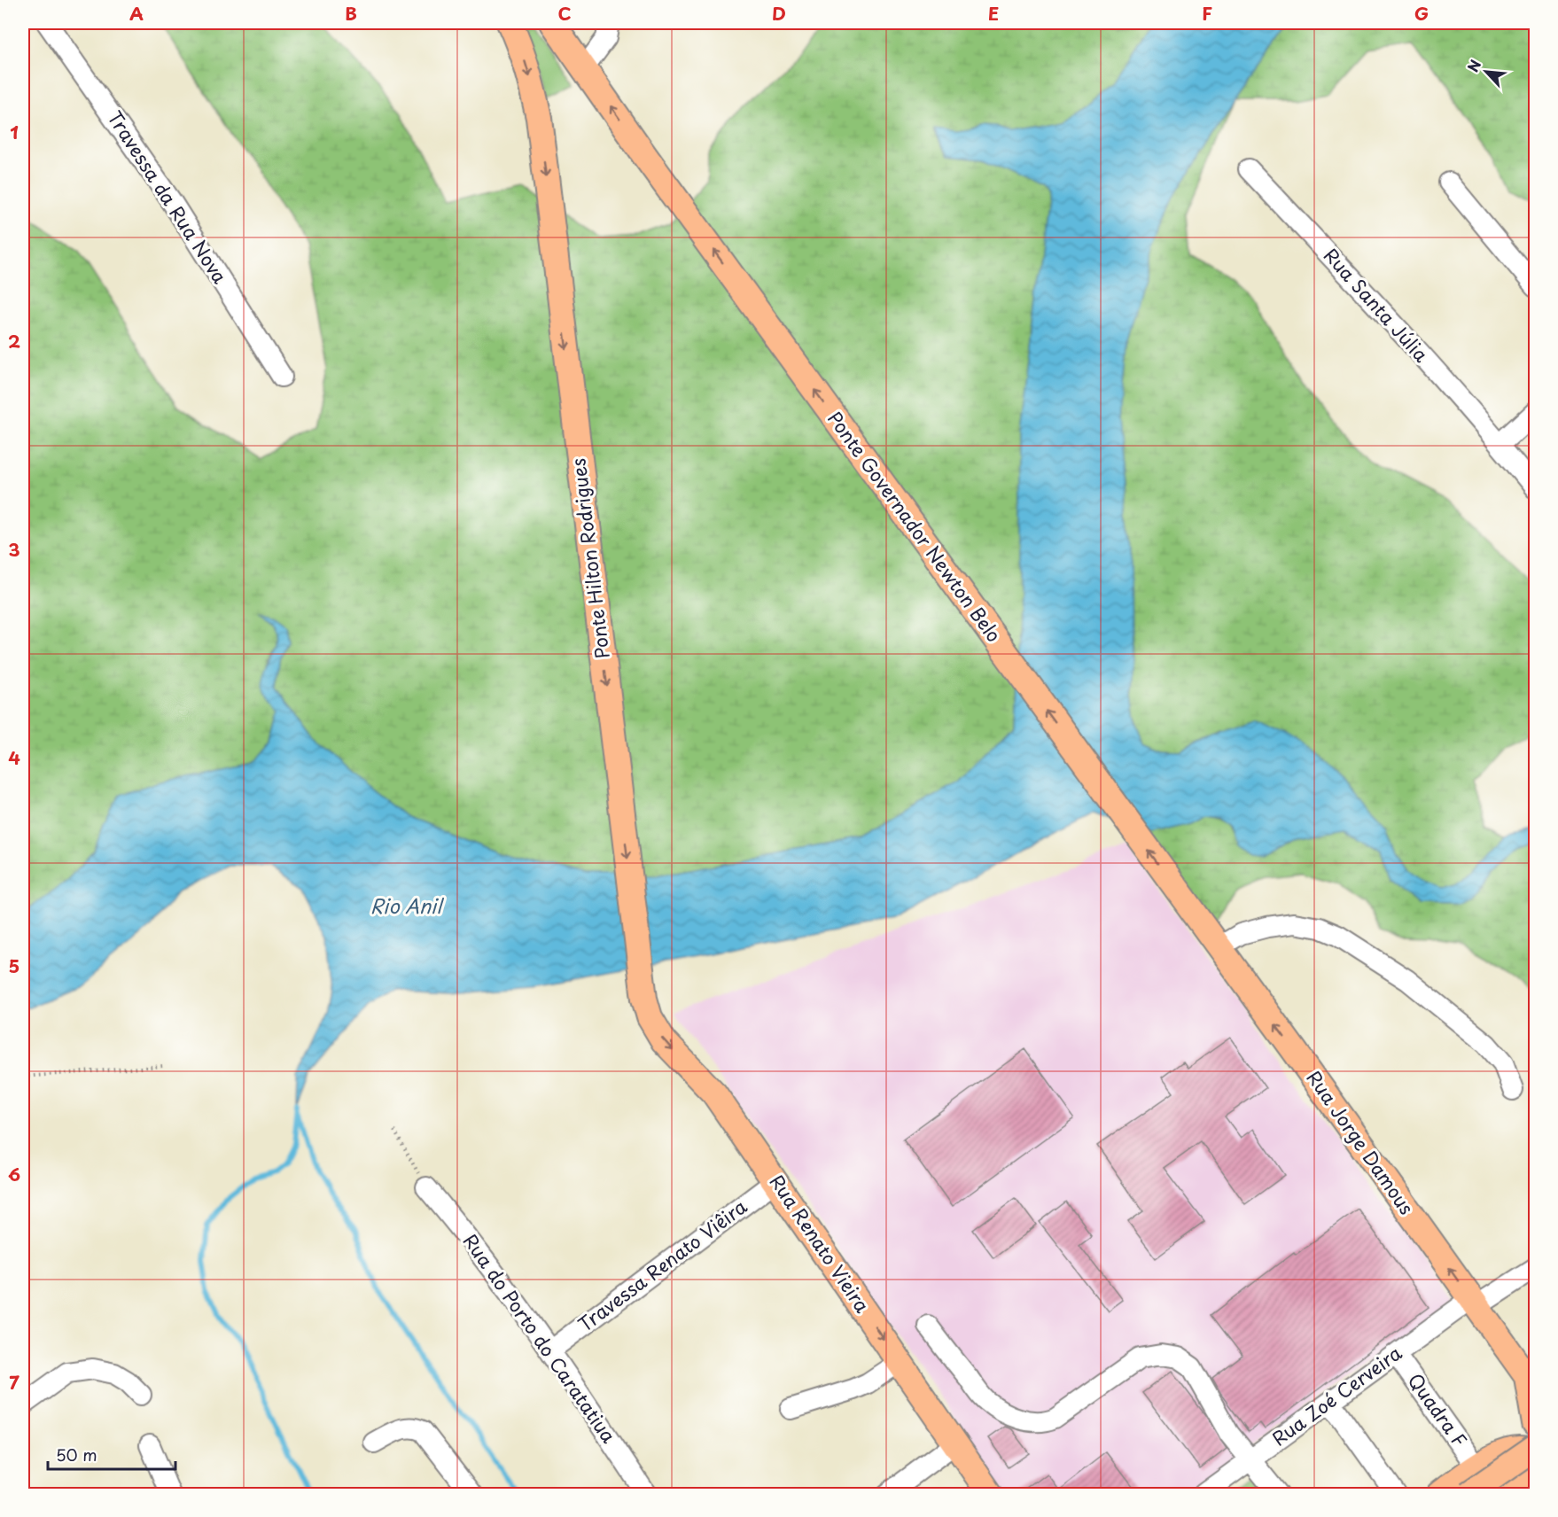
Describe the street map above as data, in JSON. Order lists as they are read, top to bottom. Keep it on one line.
{"streets":{"main road":["Ponte Governador Newton Belo","Ponte Hilton Rodrigues","Rua Jorge Damous","Rua Renato Vieira"],"street":["Travessa da Rua Nova","Rua Santa Júlia","Travessa Renato Viêira","Rua do Porto do Caratatiua","Rua Zoé Cerveira","Quadra F"]},"crossings":[["Ponte Governador Newton Belo","Rua Jorge Damous"],["Ponte Hilton Rodrigues","Rua Renato Vieira"],["Rua Jorge Damous","Rua Zoé Cerveira"],["Rua Renato Vieira","Travessa Renato Viêira"],["Travessa Renato Viêira","Rua do Porto do Caratatiua"],["Rua Zoé Cerveira","Quadra F"]],"one_way":["Ponte Governador Newton Belo","Ponte Hilton Rodrigues","Rua Jorge Damous","Rua Renato Vieira"],"water":["Rio Anil"],"scale_bar":"50 m","north":"top left","grid":{"columns":["A","B","C","D","E","F","G"],"rows":["1","2","3","4","5","6","7"]}}
